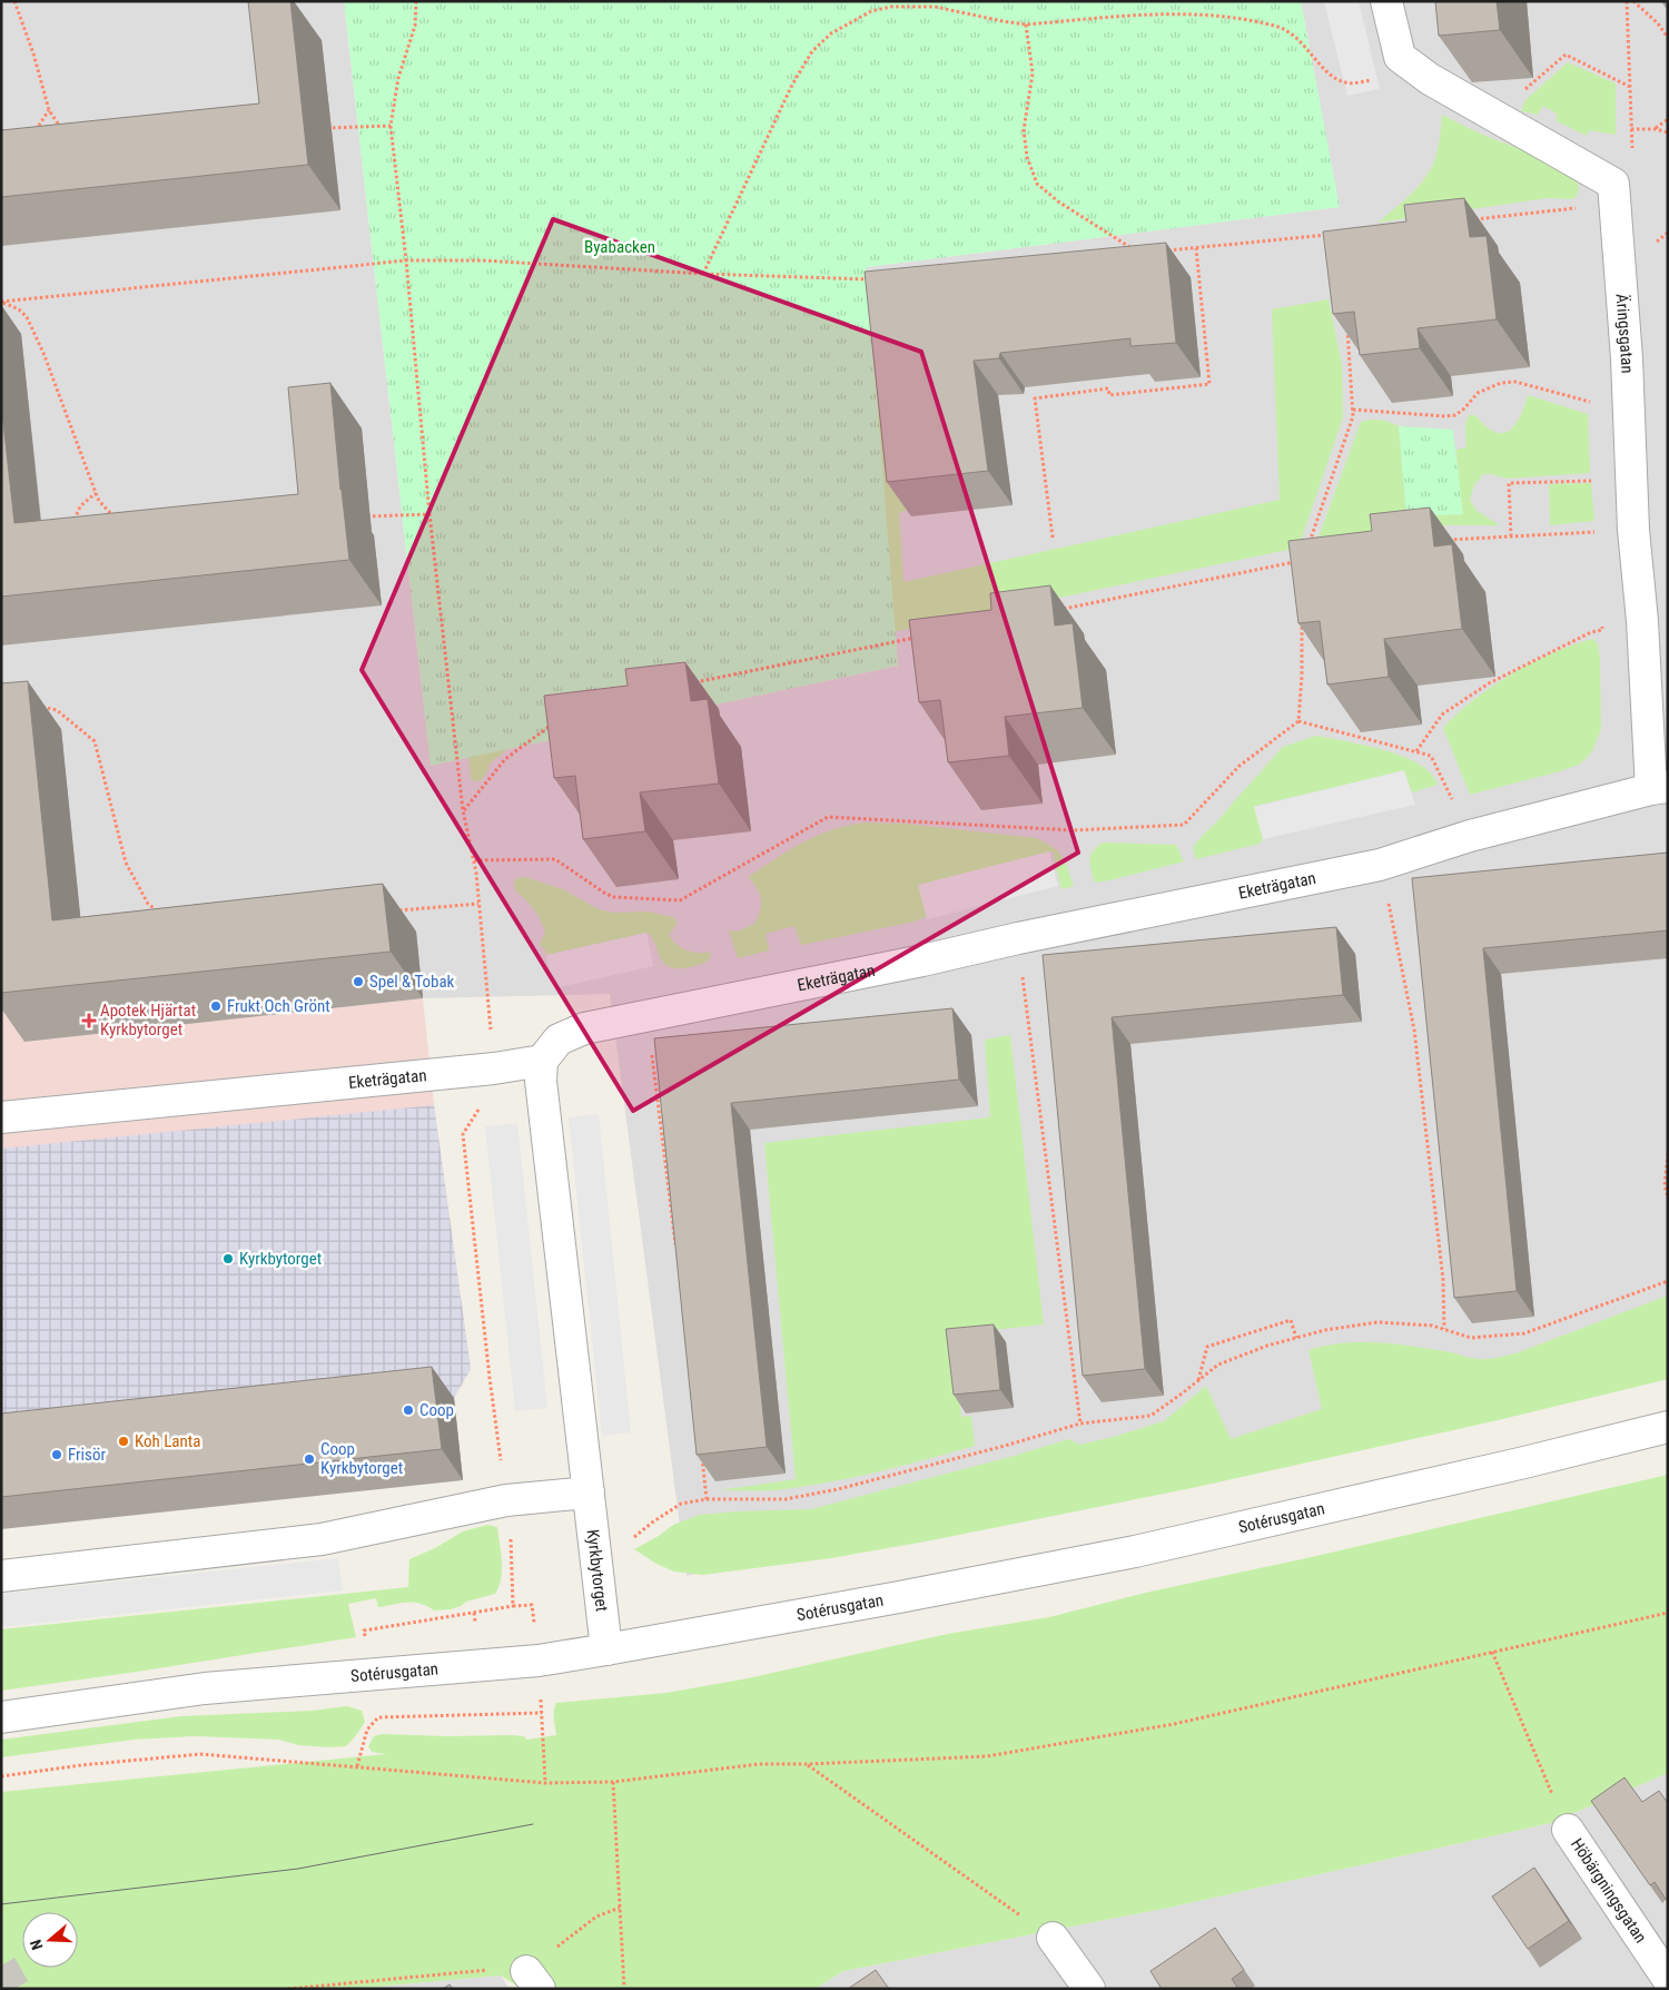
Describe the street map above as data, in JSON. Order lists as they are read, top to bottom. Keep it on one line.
{"streets":{"street":["Äringsgatan","Eketrägatan","Sotérusgatan","Kyrkbytorget","Höbärgningsgatan"]},"crossings":[["Äringsgatan","Eketrägatan"],["Eketrägatan","Kyrkbytorget"],["Sotérusgatan","Kyrkbytorget"]],"parks":["Byabacken"],"places":{"other":["Spel & Tobak","Frukt Och Grönt","Kyrkbytorget","Coop","Koh Lanta","Frisör","Coop Kyrkbytorget"],"health":["Apotek Hjärtat Kyrkbytorget"]},"north":"left"}
